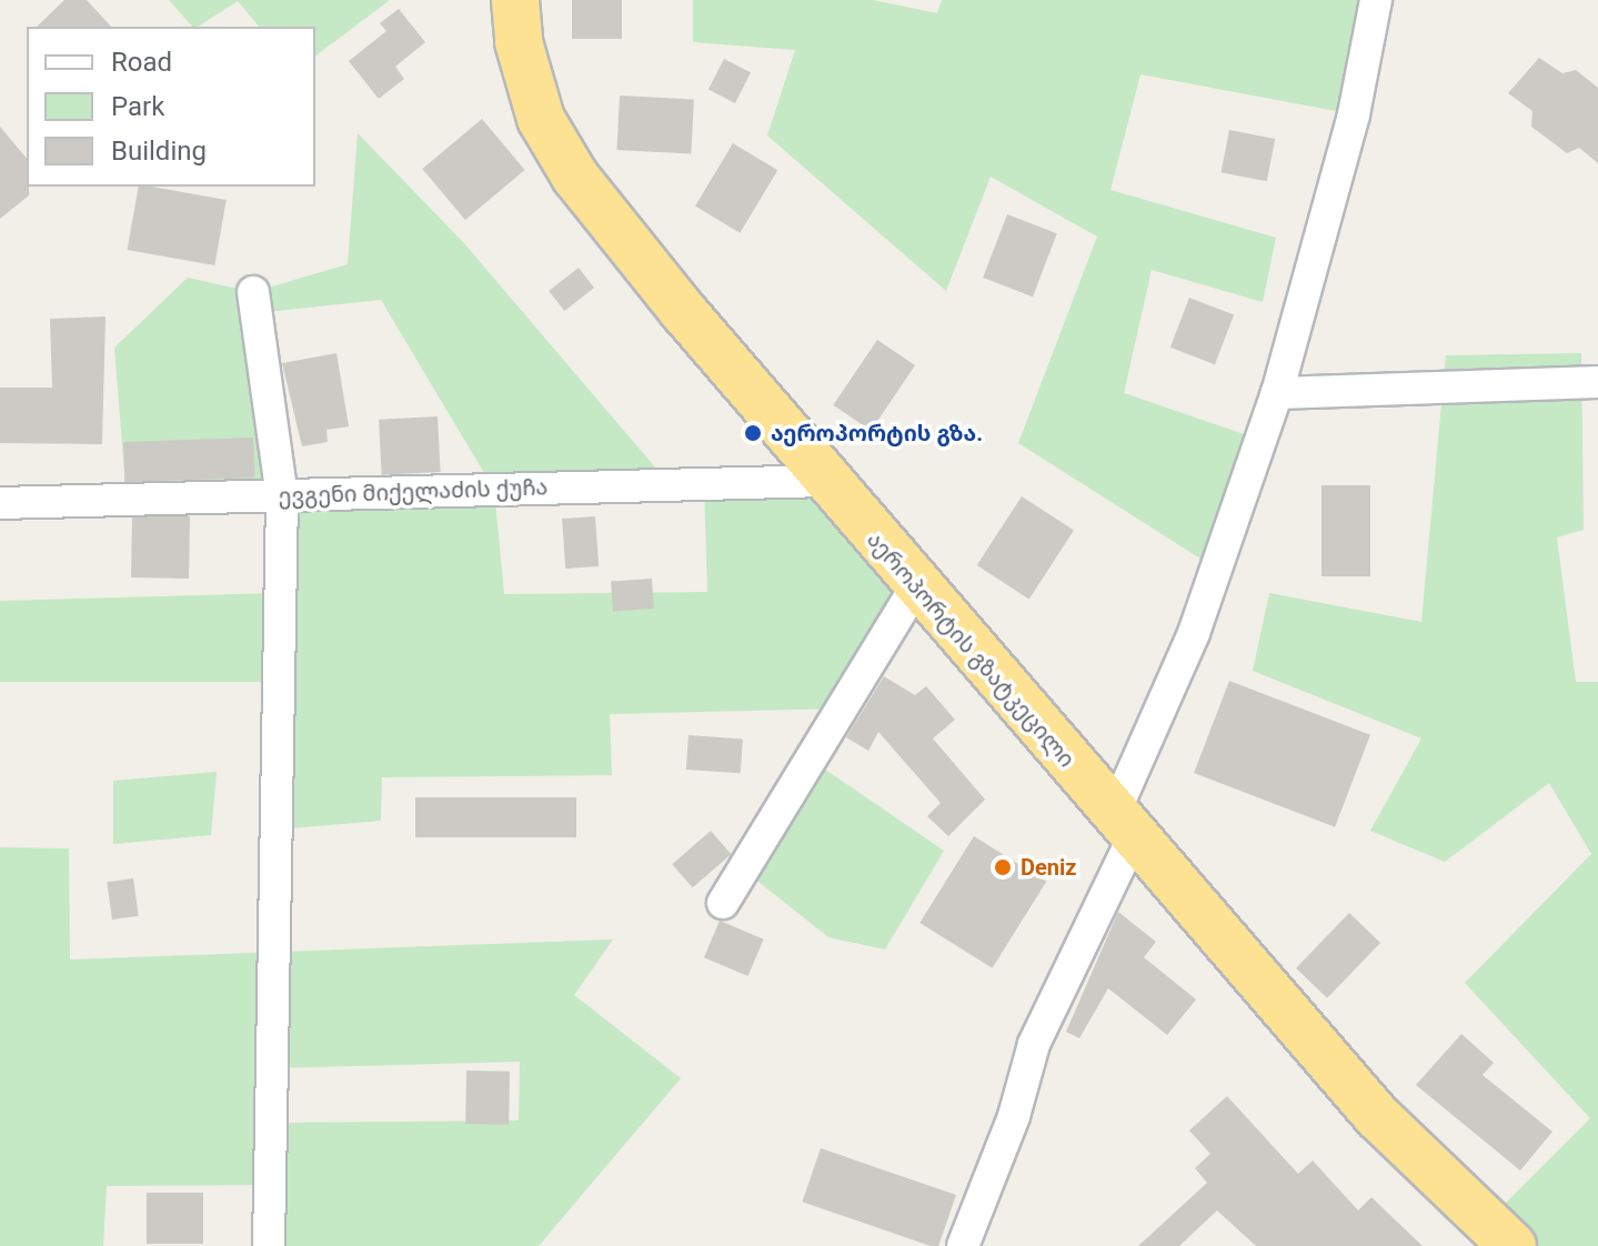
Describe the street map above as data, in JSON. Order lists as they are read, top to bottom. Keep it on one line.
{"streets":{"highway":["აეროპორტის გზატკეცილი"],"street":["ევგენი მიქელაძის ქუჩა"]},"crossings":[["ევგენი მიქელაძის ქუჩა","აეროპორტის გზატკეცილი"]],"places":["აეროპორტის გზა.","Deniz"],"legend":["Road","Park","Building"]}
